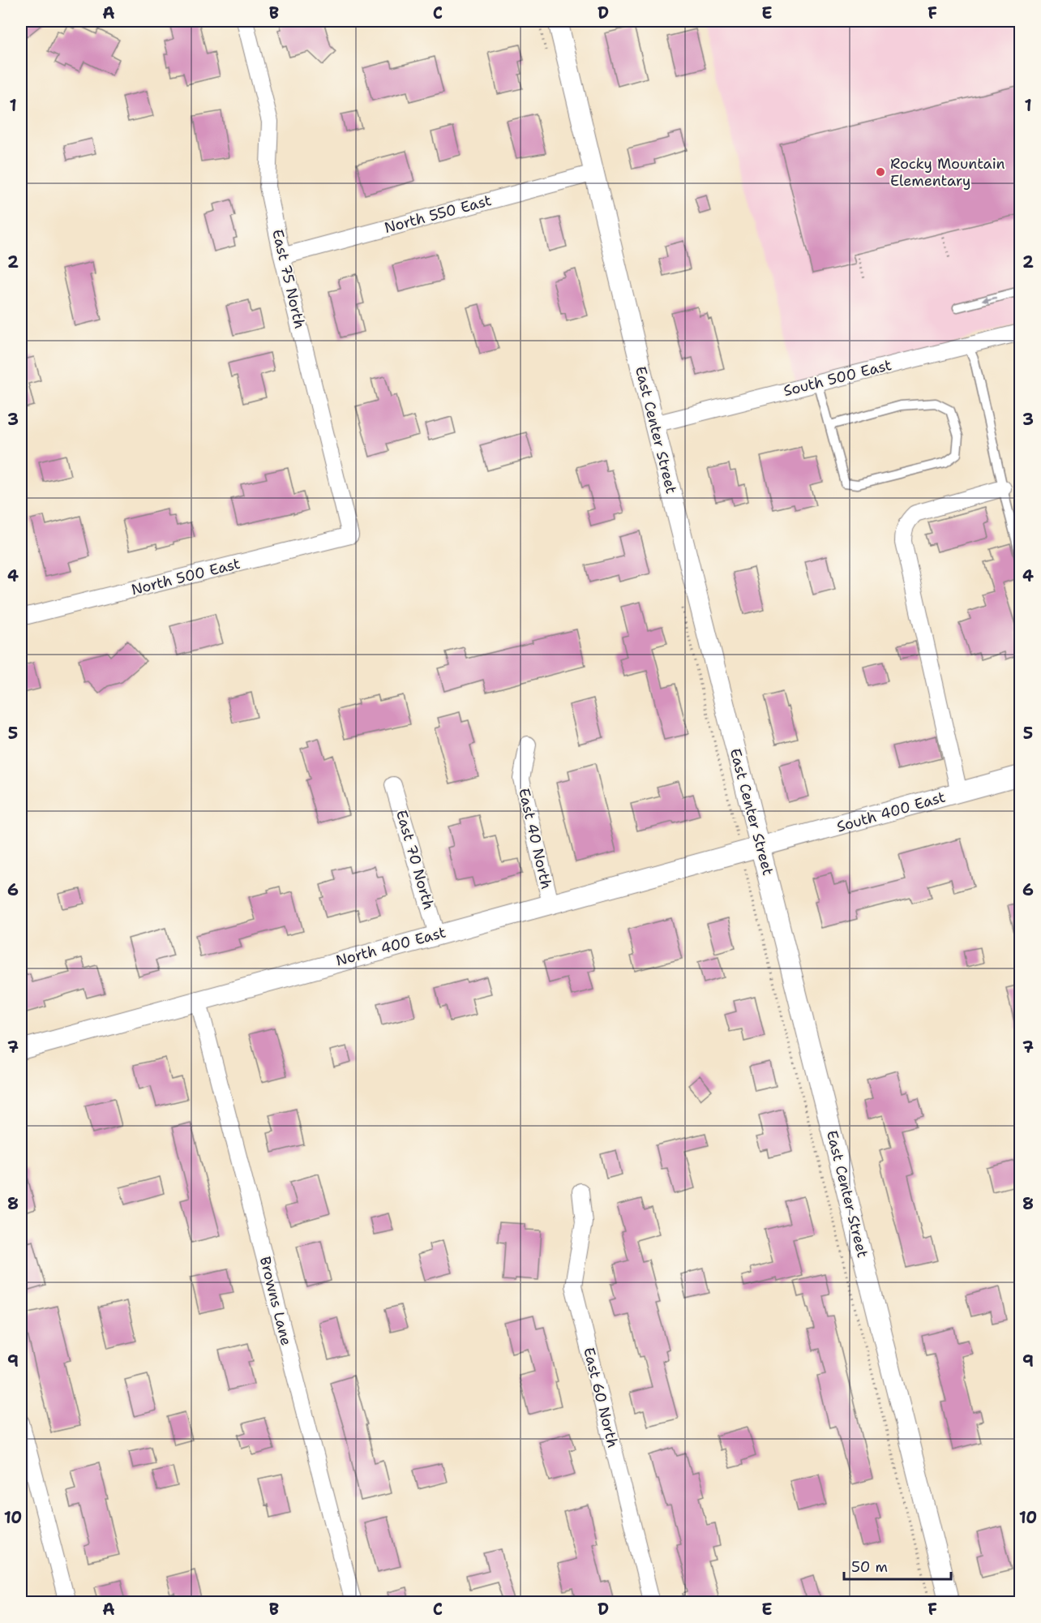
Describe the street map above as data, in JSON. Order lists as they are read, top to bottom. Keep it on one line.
{"streets":{"street":["North 550 East","East 75 North","South 500 East","East Center Street","North 500 East","South 400 East","East 40 North","East 70 North","North 400 East","Browns Lane","East 60 North"]},"crossings":[["North 550 East","East 75 North"],["North 550 East","East Center Street"],["East 75 North","North 500 East"],["South 500 East","East Center Street"],["East Center Street","South 400 East"],["East Center Street","North 400 East"],["South 400 East","North 400 East"],["East 40 North","North 400 East"],["East 70 North","North 400 East"],["North 400 East","Browns Lane"]],"places":["Rocky Mountain Elementary"],"scale_bar":"50 m","grid":{"columns":["A","B","C","D","E","F"],"rows":["1","2","3","4","5","6","7","8","9","10"]}}
